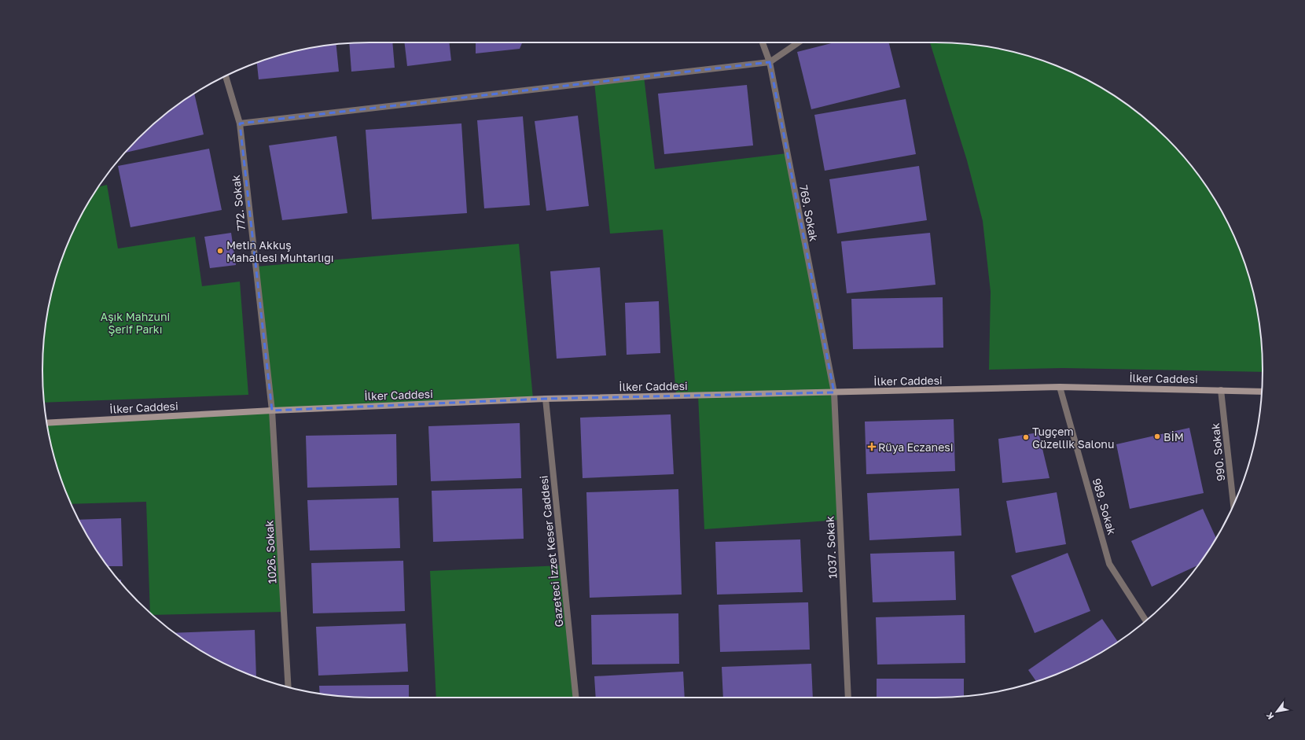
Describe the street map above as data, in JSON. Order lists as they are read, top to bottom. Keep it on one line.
{"streets":{"main road":["İlker Caddesi"],"street":["772. Sokak","769. Sokak","990. Sokak","989. Sokak","1037. Sokak","Gazeteci İzzet Keser Caddesi","1026. Sokak"]},"crossings":[["772. Sokak","İlker Caddesi"],["772. Sokak","1026. Sokak"],["769. Sokak","İlker Caddesi"],["769. Sokak","1037. Sokak"],["İlker Caddesi","990. Sokak"],["İlker Caddesi","989. Sokak"],["İlker Caddesi","1037. Sokak"],["İlker Caddesi","Gazeteci İzzet Keser Caddesi"],["İlker Caddesi","1026. Sokak"]],"parks":["Aşık Mahzuni Şerif Parkı"],"places":{"other":["Metin Akkuş Mahallesi Muhtarlığı","BİM","Tuğçem Güzellik Salonu"],"health":["Rüya Eczanesi"]},"north":"bottom left"}
